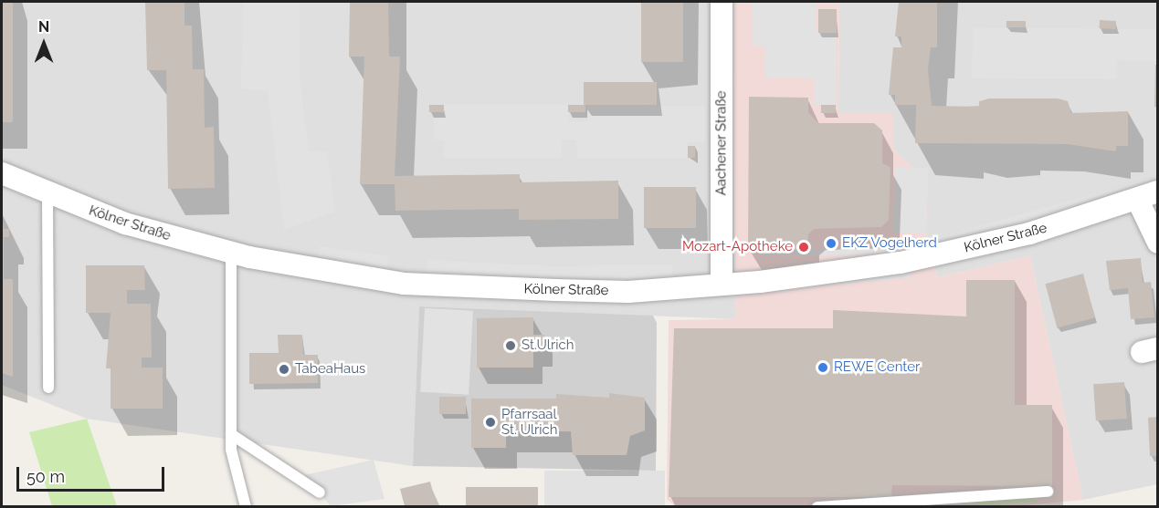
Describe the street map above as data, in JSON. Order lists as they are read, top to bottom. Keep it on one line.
{"streets":{"street":["Aachener Straße","Kölner Straße"]},"crossings":[["Aachener Straße","Kölner Straße"]],"places":["EKZ Vogelherd","Mozart-Apotheke","St.Ulrich","REWE Center","TabeaHaus","Pfarrsaal St. Ulrich"],"scale_bar":"50 m","north":"top"}
